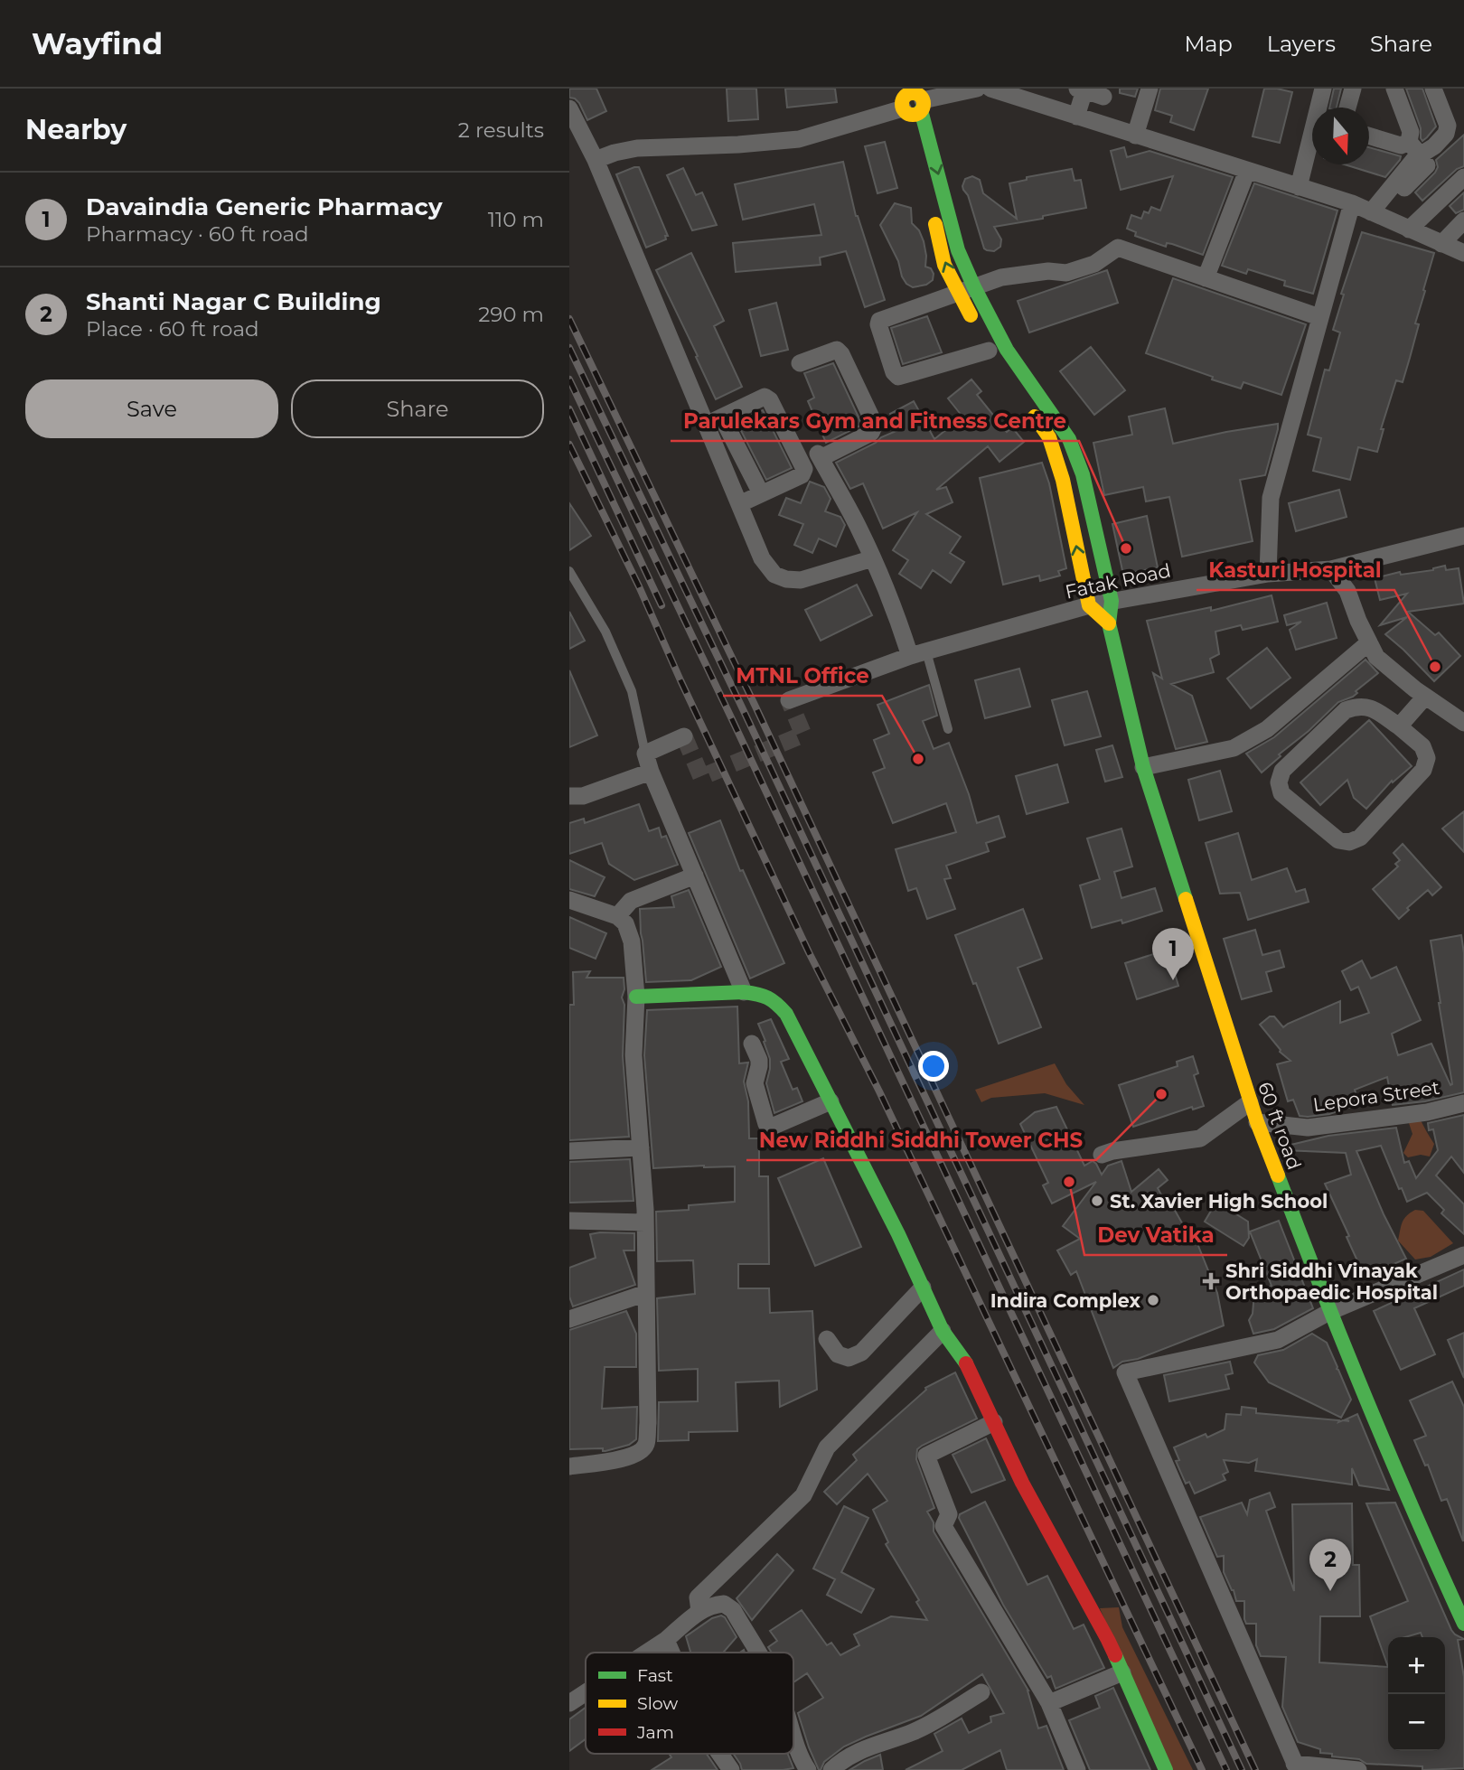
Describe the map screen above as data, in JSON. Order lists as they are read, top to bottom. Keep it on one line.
{"streets":{"street":["Fatak Road","Lepora Street","60 ft road"]},"crossings":[["Lepora Street","60 ft road"]],"places":{"other":["Parulekars Gym and Fitness Centre","Kasturi Hospital","MTNL Office","New Riddhi Siddhi Tower CHS","Dev Vatika","St. Xavier High School","Indira Complex"],"health":["Shri Siddhi Vinayak Orthopaedic Hospital"]},"legend":["Fast","Slow","Jam"],"north":"bottom","page":{"header":"Wayfind","nav":["Map","Layers","Share"],"heading":["Nearby","2 results"],"list":[{"mark":"1","name":"Davaindia Generic Pharmacy","note":"Pharmacy · 60 ft road","value":"110 m"},{"mark":"2","name":"Shanti Nagar C Building","note":"Place · 60 ft road","value":"290 m"}],"buttons":["Save","Share"],"pins":["1","2"],"map_buttons":["+","−"]}}
